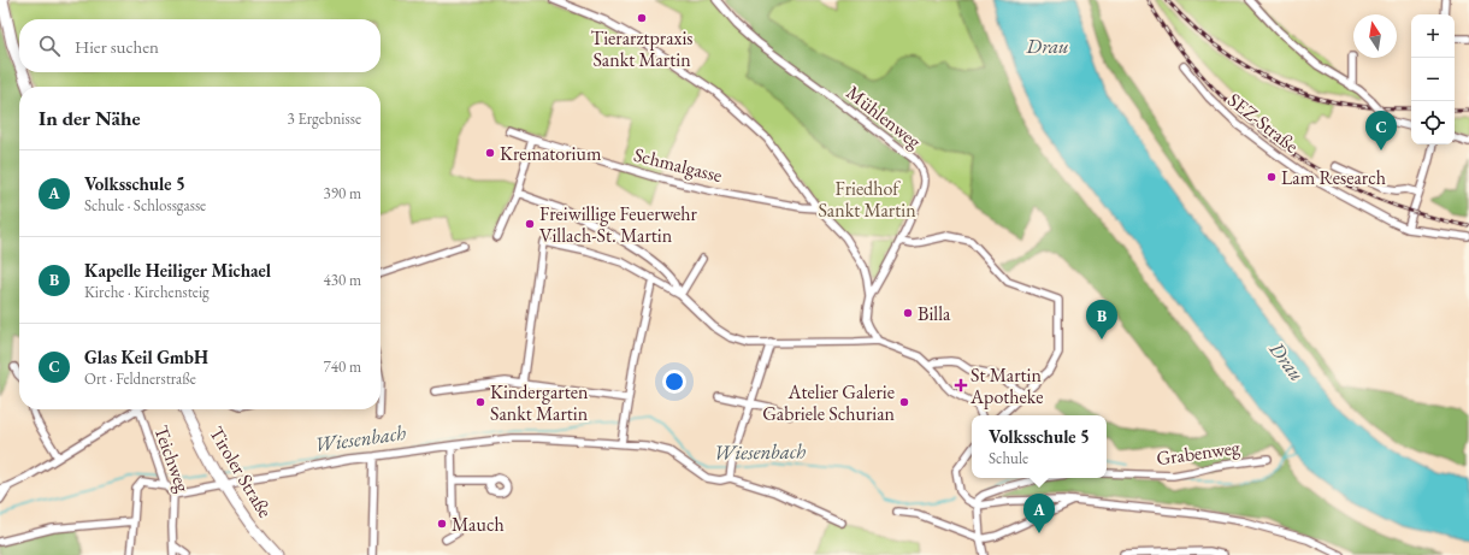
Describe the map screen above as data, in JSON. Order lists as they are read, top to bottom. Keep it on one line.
{"streets":{"main road":["Tiroler Straße"],"street":["Mühlenweg","SEZ-Straße","Schmalgasse","Grabenweg","Teichweg"]},"water":["Drau","Wiesenbach"],"parks":["Friedhof Sankt Martin"],"places":{"other":["Tierarztpraxis Sankt Martin","Krematorium","Lam Research","Freiwillige Feuerwehr Villach-St. Martin","Billa","Kindergarten Sankt Martin","Atelier Galerie Gabriele Schurian","Mauch"],"health":["St Martin Apotheke"]},"north":"top","page":{"map_buttons":["+","−"],"search":"Hier suchen","heading":["In der Nähe","3 Ergebnisse"],"pins":["C","B","A"],"list":[{"mark":"A","name":"Volksschule 5","note":"Schule · Schlossgasse","value":"390 m"},{"mark":"B","name":"Kapelle Heiliger Michael","note":"Kirche · Kirchensteig","value":"430 m"},{"mark":"C","name":"Glas Keil GmbH","note":"Ort · Feldnerstraße","value":"740 m"}],"popup":["Volksschule 5","Schule"]}}
